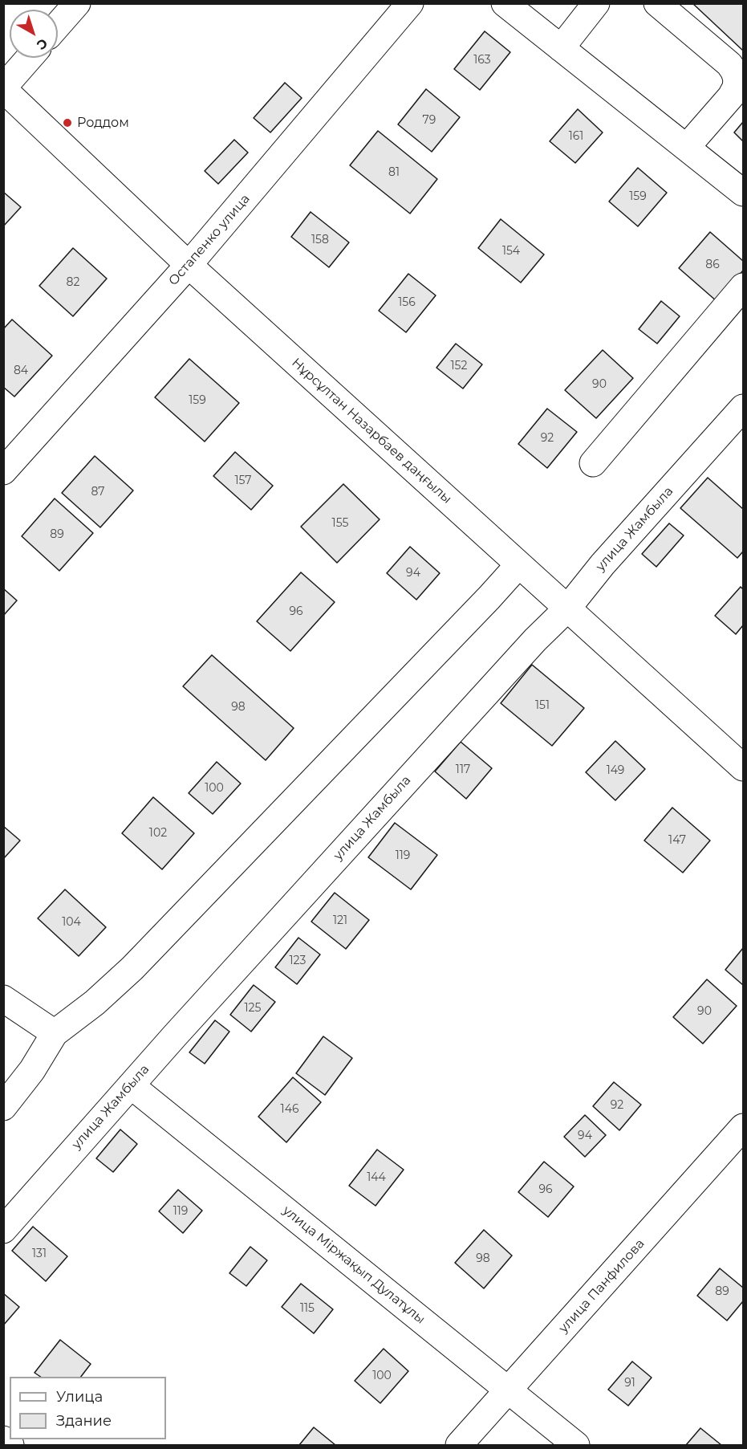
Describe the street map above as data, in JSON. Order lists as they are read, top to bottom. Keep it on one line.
{"streets":{"street":["Остапенко улица","Нұрсұлтан Назарбаев даңғылы","улица Жамбыла","улица Міржақып Дулатұлы","улица Панфилова"]},"crossings":[["Остапенко улица","Нұрсұлтан Назарбаев даңғылы"],["Нұрсұлтан Назарбаев даңғылы","улица Жамбыла"],["улица Жамбыла","улица Міржақып Дулатұлы"],["улица Міржақып Дулатұлы","улица Панфилова"]],"places":["Роддом"],"house_numbers":["163","79","161","81","159","158","154","86","82","156","152","84","90","159","92","157","87","155","89","94","96","151","98","117","149","100","102","147","119","121","104","123","125","90","92","146","94","144","96","119","131","98","89","115","100","91"],"legend":["Улица","Здание"],"north":"bottom right"}
